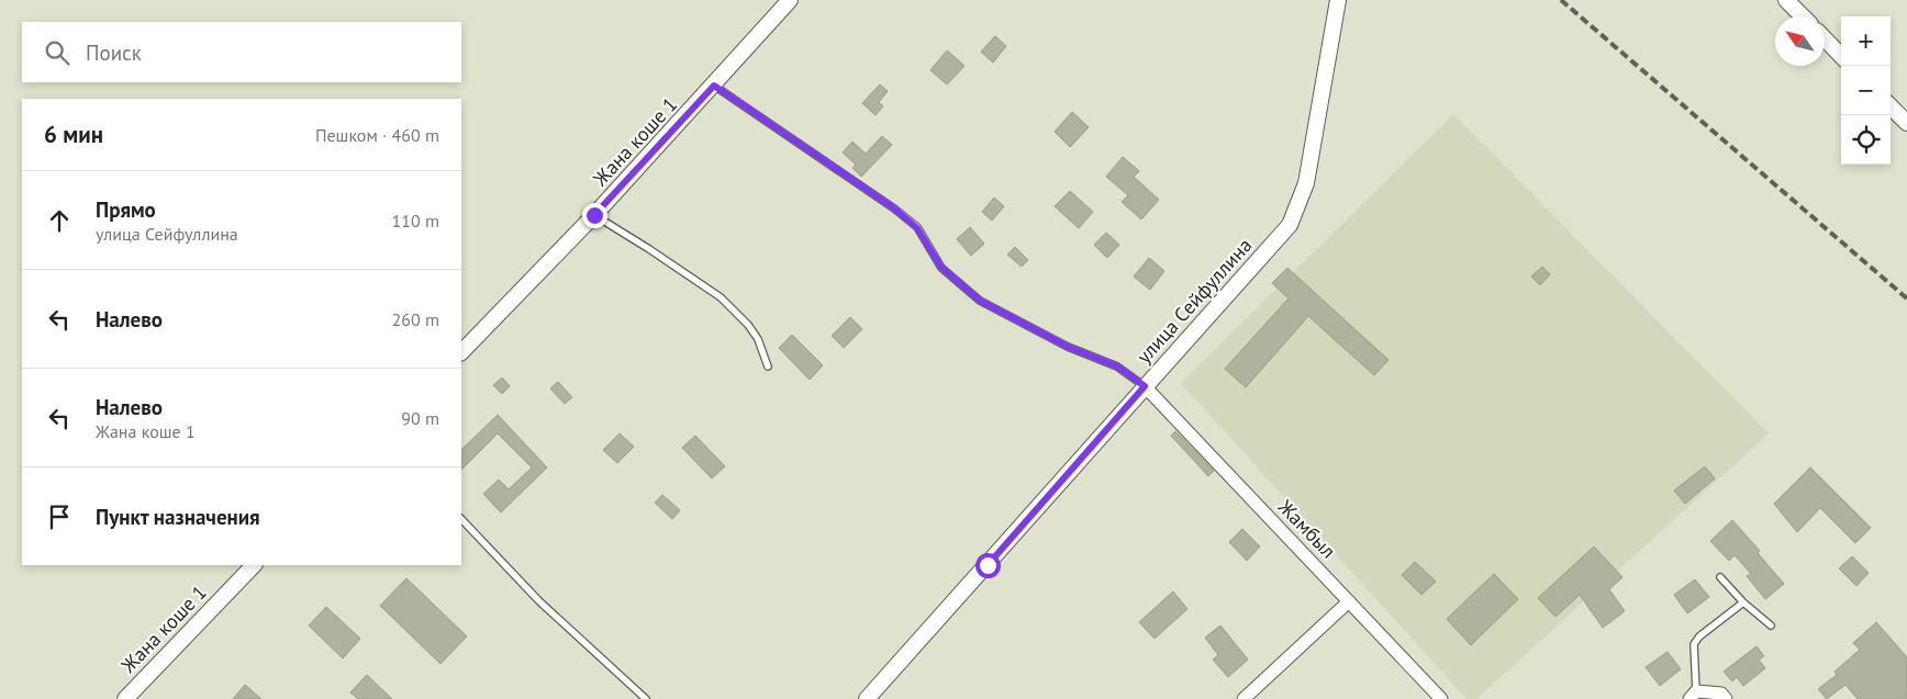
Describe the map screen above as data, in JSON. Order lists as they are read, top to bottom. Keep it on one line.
{"streets":{"street":["Жана коше 1","улица Сейфуллина","Жамбыл"]},"crossings":[["улица Сейфуллина","Жамбыл"]],"north":"top left","page":{"map_buttons":["+","−"],"search":"Поиск","heading":["6 мин","Пешком · 460 m"],"list":[["Прямо","улица Сейфуллина","110 m"],["Налево","260 m"],["Налево","Жана коше 1","90 m"],"Пункт назначения"]}}
